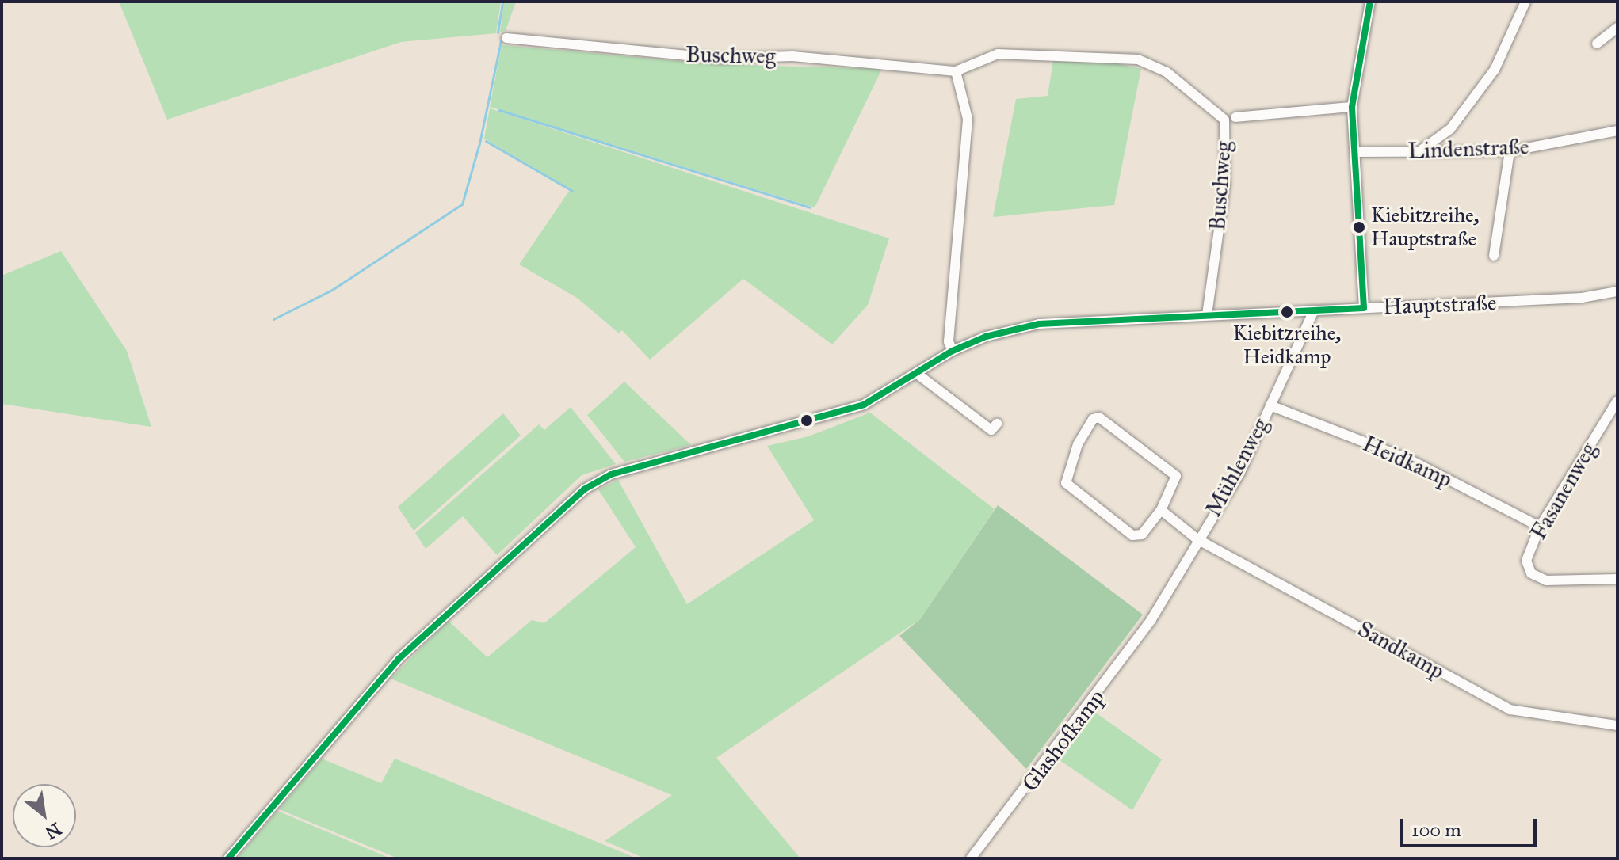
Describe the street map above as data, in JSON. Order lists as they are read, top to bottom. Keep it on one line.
{"streets":{"street":["Buschweg","Lindenstraße","Hauptstraße","Heidkamp","Mühlenweg","Fasanenweg","Sandkamp","Glashofkamp"]},"crossings":[["Buschweg","Hauptstraße"],["Hauptstraße","Mühlenweg"],["Heidkamp","Mühlenweg"],["Heidkamp","Fasanenweg"],["Mühlenweg","Sandkamp"],["Mühlenweg","Glashofkamp"]],"places":["Kiebitzreihe, Hauptstraße","Kiebitzreihe, Heidkamp"],"scale_bar":"100 m","north":"bottom right"}
